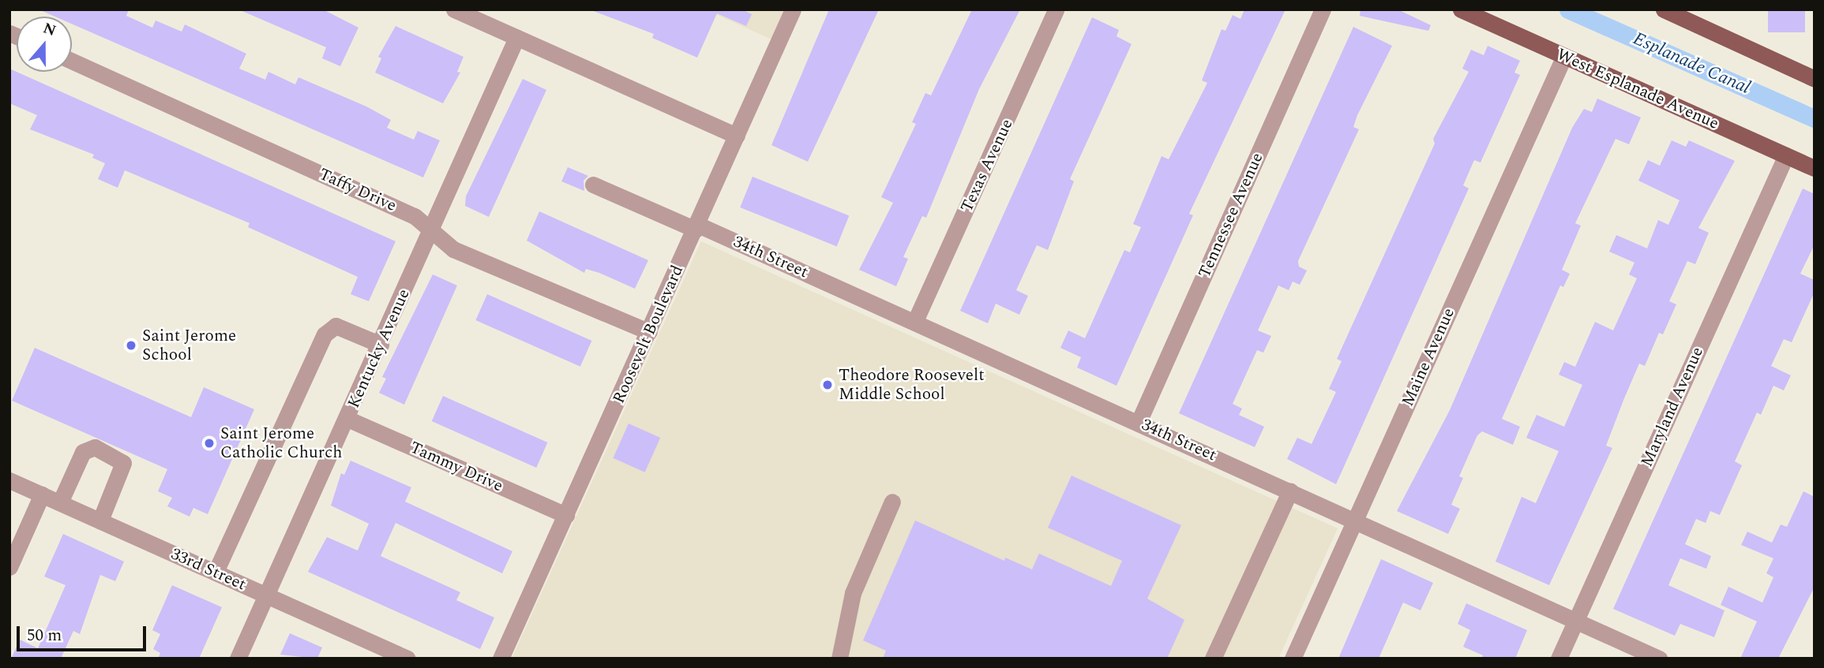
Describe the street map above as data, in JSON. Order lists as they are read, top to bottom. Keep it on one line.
{"streets":{"main road":["West Esplanade Avenue"],"street":["Texas Avenue","Taffy Drive","Tennessee Avenue","34th Street","Roosevelt Boulevard","Kentucky Avenue","Maine Avenue","Maryland Avenue","Tammy Drive","33rd Street"]},"crossings":[["West Esplanade Avenue","Maine Avenue"],["West Esplanade Avenue","Maryland Avenue"],["Texas Avenue","34th Street"],["Taffy Drive","Roosevelt Boulevard"],["Taffy Drive","Kentucky Avenue"],["Tennessee Avenue","34th Street"],["34th Street","Roosevelt Boulevard"],["34th Street","Maine Avenue"],["34th Street","Maryland Avenue"],["Roosevelt Boulevard","Tammy Drive"],["Kentucky Avenue","Tammy Drive"],["Kentucky Avenue","33rd Street"]],"water":["Esplanade Canal"],"places":["Saint Jerome School","Theodore Roosevelt Middle School","Saint Jerome Catholic Church"],"scale_bar":"50 m","north":"top"}
